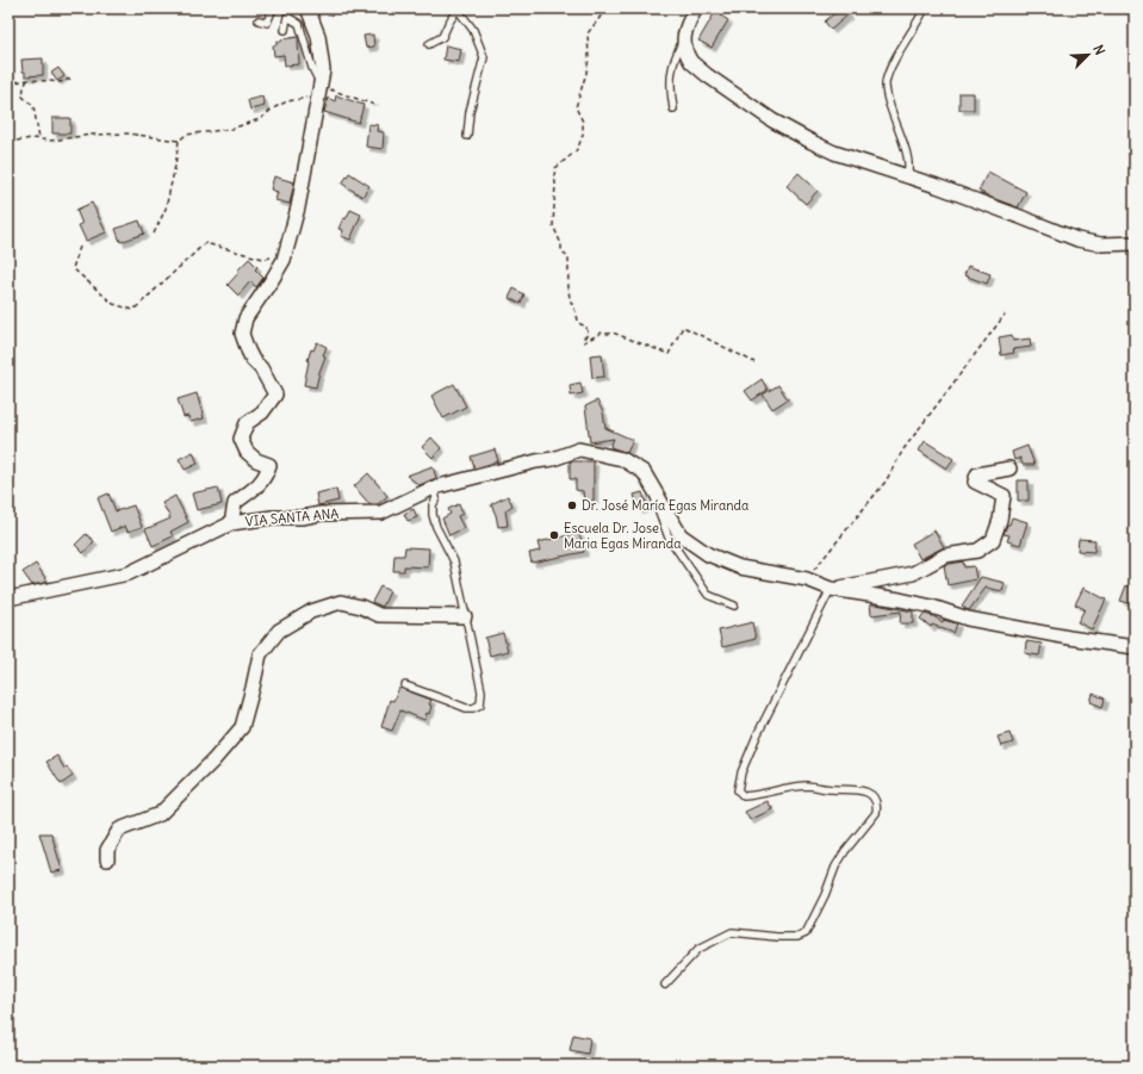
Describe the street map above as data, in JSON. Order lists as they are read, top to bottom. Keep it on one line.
{"streets":{"street":["VIA SANTA ANA"]},"places":["Dr. José María Egas Miranda","Escuela Dr. Jose Maria Egas Miranda"],"north":"top right"}
